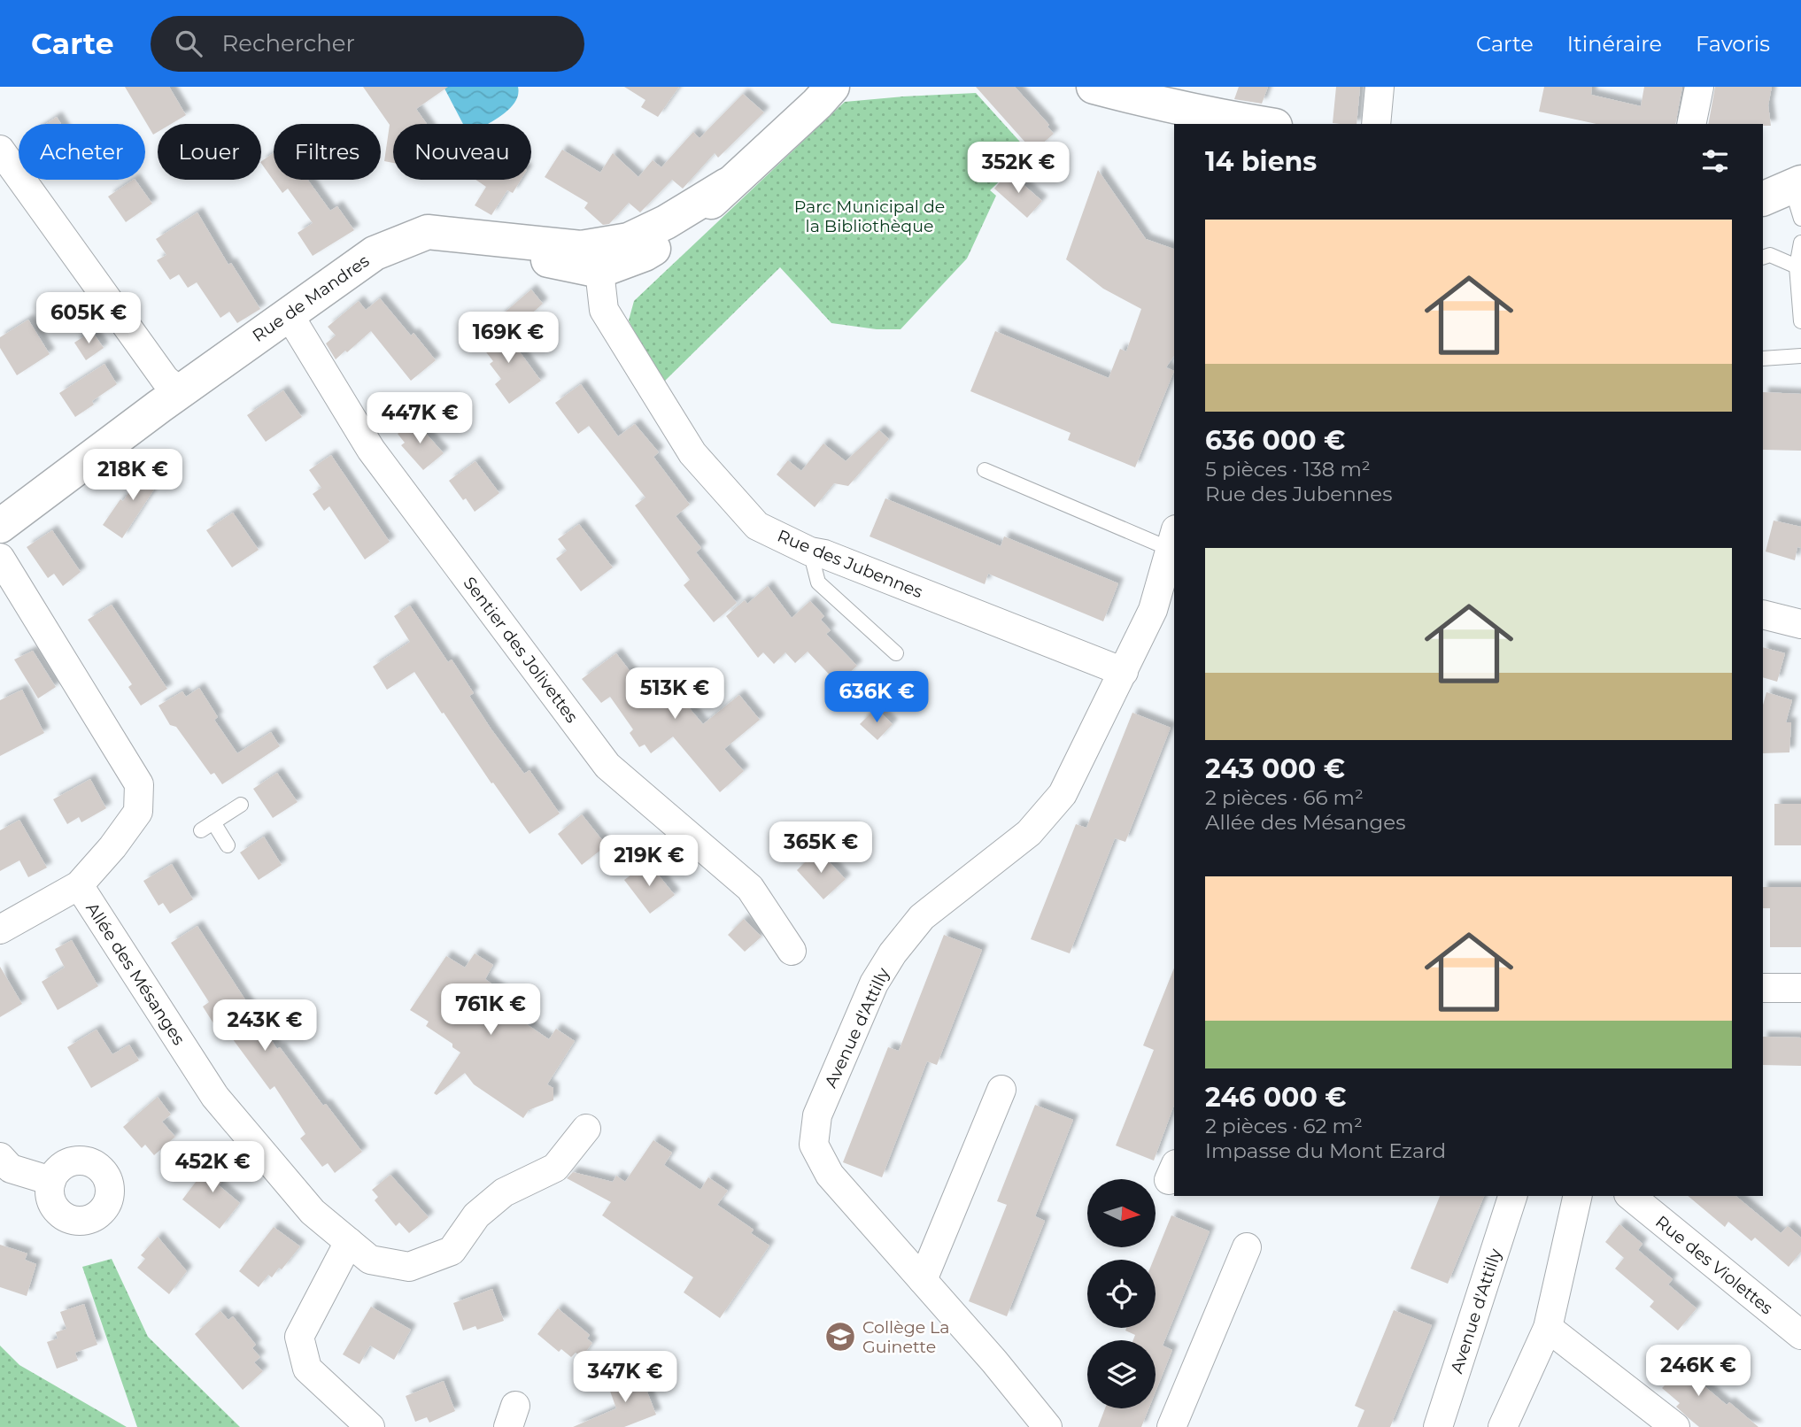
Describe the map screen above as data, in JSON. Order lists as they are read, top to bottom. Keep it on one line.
{"streets":{"street":["Rue de Mandres","Rue des Jubennes","Sentier des Jolivettes","Allée des Mésanges","Avenue d'Attilly","Rue des Violettes"]},"crossings":[["Rue de Mandres","Rue des Jubennes"],["Rue de Mandres","Sentier des Jolivettes"],["Rue des Jubennes","Avenue d'Attilly"]],"parks":["Parc Municipal de la Bibliothèque"],"places":{"school or university":["Collège La Guinette"]},"north":"right","page":{"header":"Carte","search":"Rechercher","nav":["Carte","Itinéraire","Favoris"],"chip":["Acheter","Louer","Filtres","Nouveau"],"heading":"14 biens","price":["352K €","605K €","169K €","447K €","218K €","513K €","636K €","365K €","219K €","761K €","243K €","452K €","246K €","347K €"],"list":[{"name":"636 000 €","note":"5 pièces · 138 m² · Rue des Jubennes"},{"name":"243 000 €","note":"2 pièces · 66 m² · Allée des Mésanges"},{"name":"246 000 €","note":"2 pièces · 62 m² · Impasse du Mont Ezard"}]}}
